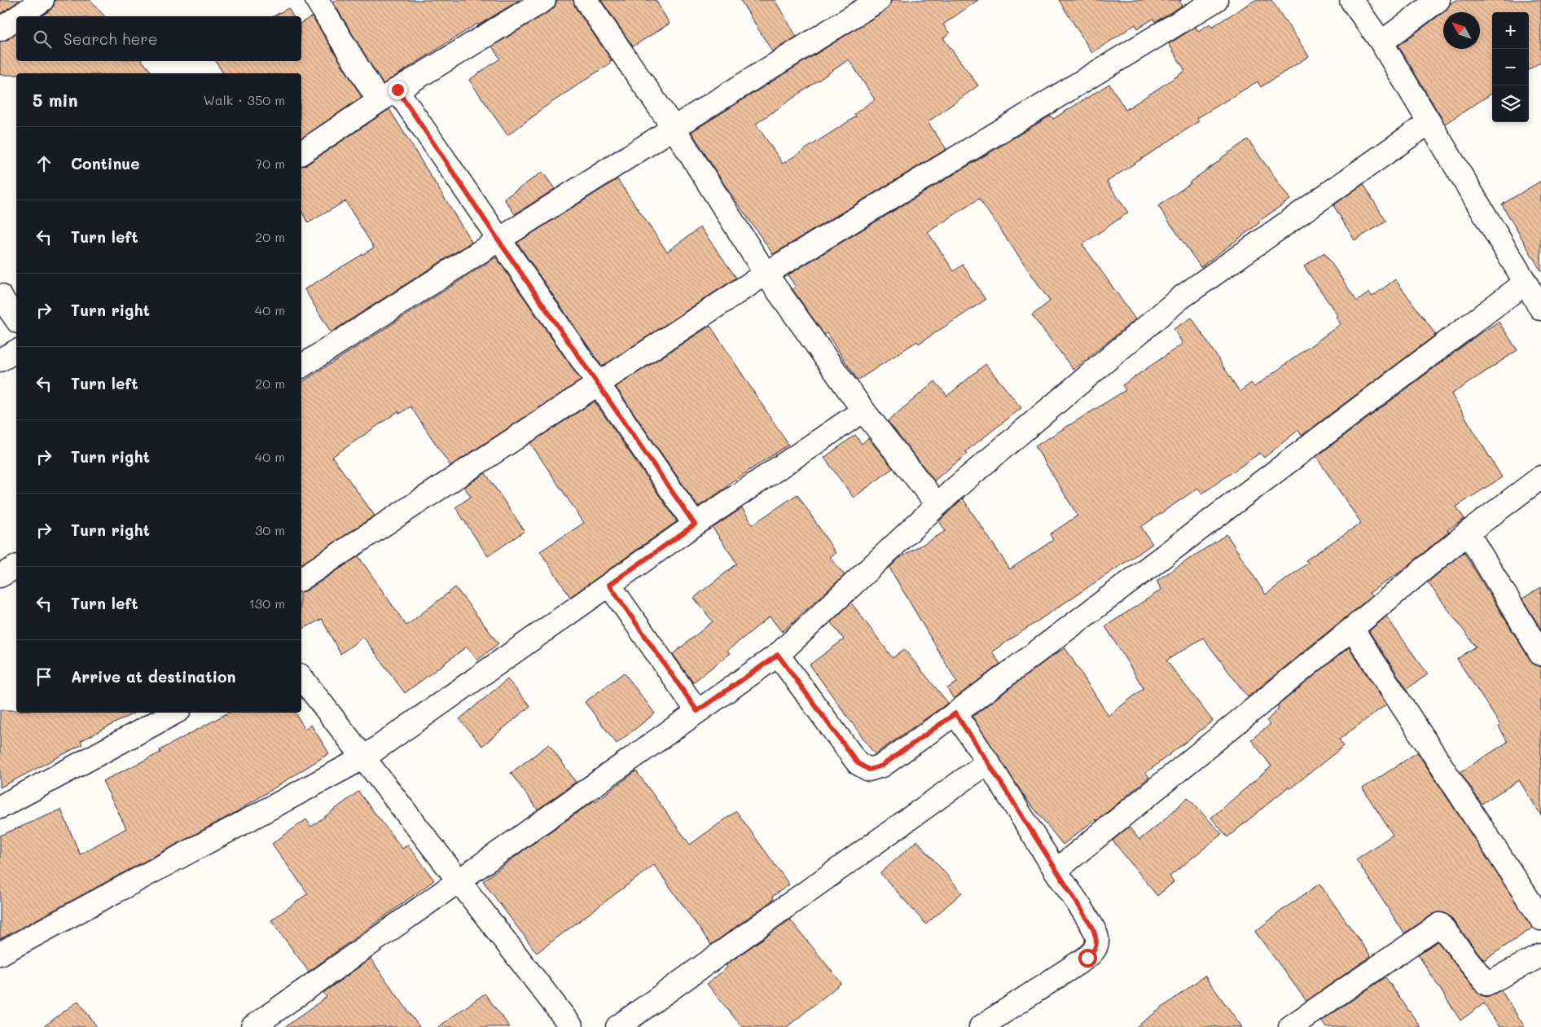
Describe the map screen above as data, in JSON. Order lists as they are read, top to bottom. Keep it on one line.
{"north":"top left","page":{"map_buttons":["+","−"],"search":"Search here","heading":["5 min","Walk · 350 m"],"list":[["Continue","70 m"],["Turn left","20 m"],["Turn right","40 m"],["Turn left","20 m"],["Turn right","40 m"],["Turn right","30 m"],["Turn left","130 m"],"Arrive at destination"]}}
